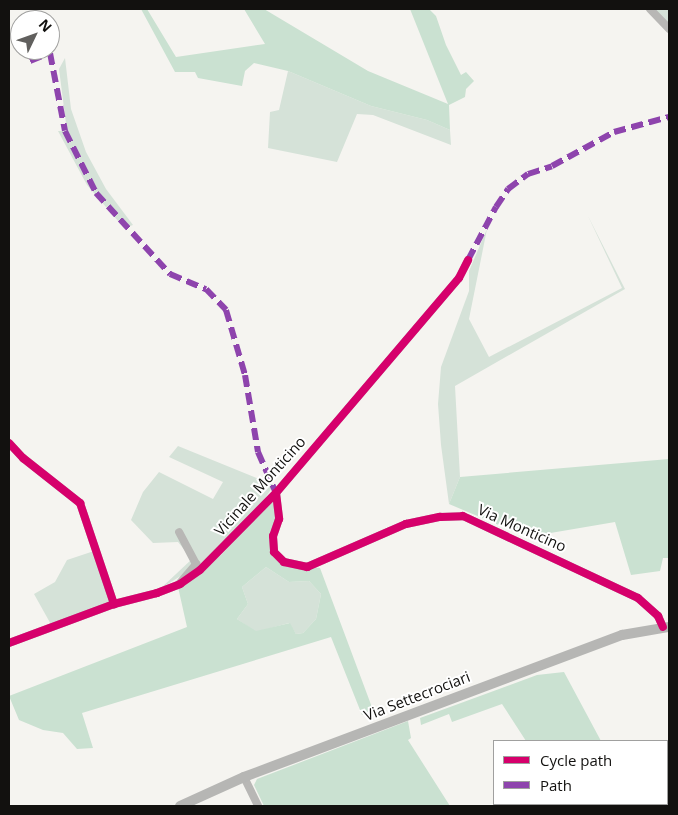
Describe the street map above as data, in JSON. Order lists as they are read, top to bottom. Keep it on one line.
{"streets":{"main road":["Via Settecrociari"],"street":["Vicinale Monticino","Via Monticino"]},"crossings":[["Vicinale Monticino","Via Monticino"],["Via Monticino","Via Settecrociari"]],"legend":["Cycle path","Path"],"north":"top right"}
